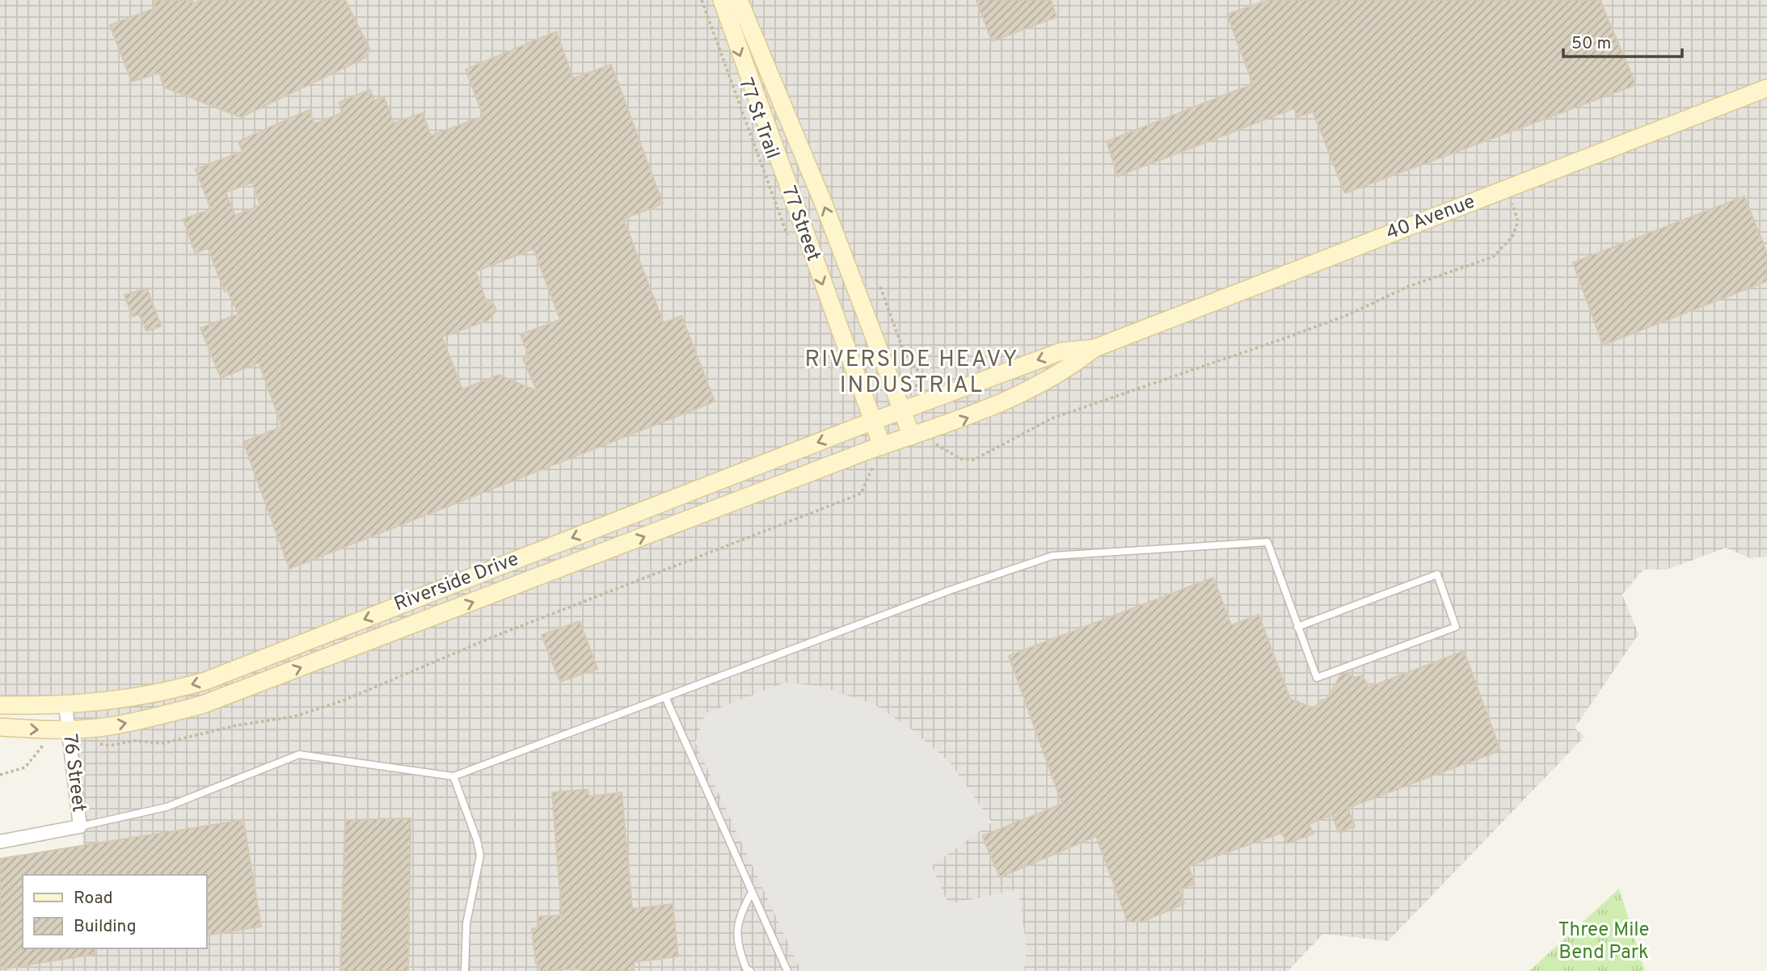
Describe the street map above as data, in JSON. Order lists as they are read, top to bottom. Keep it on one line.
{"streets":{"main road":["40 Avenue","77 Street","Riverside Drive"],"street":["76 Street"],"path":["77 St Trail"]},"crossings":[["40 Avenue","77 Street"],["40 Avenue","Riverside Drive"],["77 Street","Riverside Drive"],["Riverside Drive","76 Street"]],"districts":["RIVERSIDE HEAVY INDUSTRIAL"],"parks":["Three Mile Bend Park"],"legend":["Road","Building"],"scale_bar":"50 m"}
